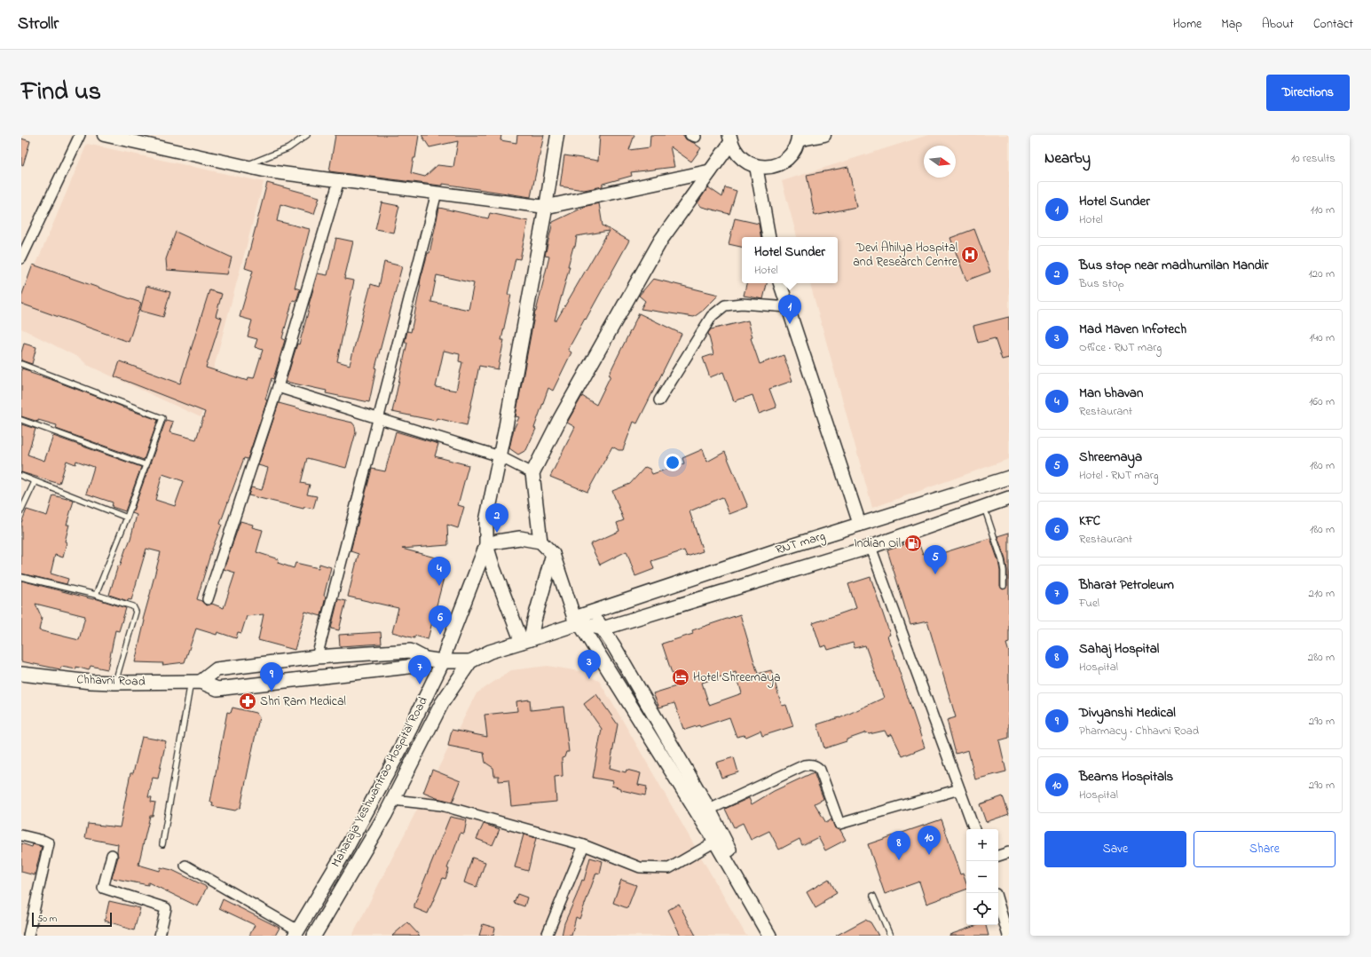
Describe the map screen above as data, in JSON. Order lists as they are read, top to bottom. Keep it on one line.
{"streets":{"main road":["RNT marg","Chhavni Road","Maharaja Yeshwantrao Hospital Road"]},"crossings":[["RNT marg","Maharaja Yeshwantrao Hospital Road"]],"places":{"hospital":["Devi Ahilya Hospital and Research Centre"],"fuel station":["Indian Oil"],"hotel":["Hotel Shreemaya"],"pharmacy":["Shri Ram Medical"]},"scale_bar":"50 m","north":"right","page":{"header":"Strollr","nav":["Home","Map","About","Contact"],"title":"Find us","buttons":["Directions",["Save","Share"]],"heading":["Nearby","10 results"],"list":[{"mark":"1","name":"Hotel Sunder","note":"Hotel","value":"110 m"},{"mark":"2","name":"Bus stop near madhumilan Mandir","note":"Bus stop","value":"120 m"},{"mark":"3","name":"Mad Maven Infotech","note":"Office · RNT marg","value":"140 m"},{"mark":"4","name":"Man bhavan","note":"Restaurant","value":"160 m"},{"mark":"5","name":"Shreemaya","note":"Hotel · RNT marg","value":"180 m"},{"mark":"6","name":"KFC","note":"Restaurant","value":"180 m"},{"mark":"7","name":"Bharat Petroleum","note":"Fuel","value":"210 m"},{"mark":"8","name":"Sahaj Hospital","note":"Hospital","value":"280 m"},{"mark":"9","name":"Divyanshi Medical","note":"Pharmacy · Chhavni Road","value":"290 m"},{"mark":"10","name":"Beams Hospitals","note":"Hospital","value":"290 m"}],"popup":["Hotel Sunder","Hotel"],"pins":["1","2","5","4","6","3","7","9","10","8"],"map_buttons":["+","−"],"scale":"50 m"}}
